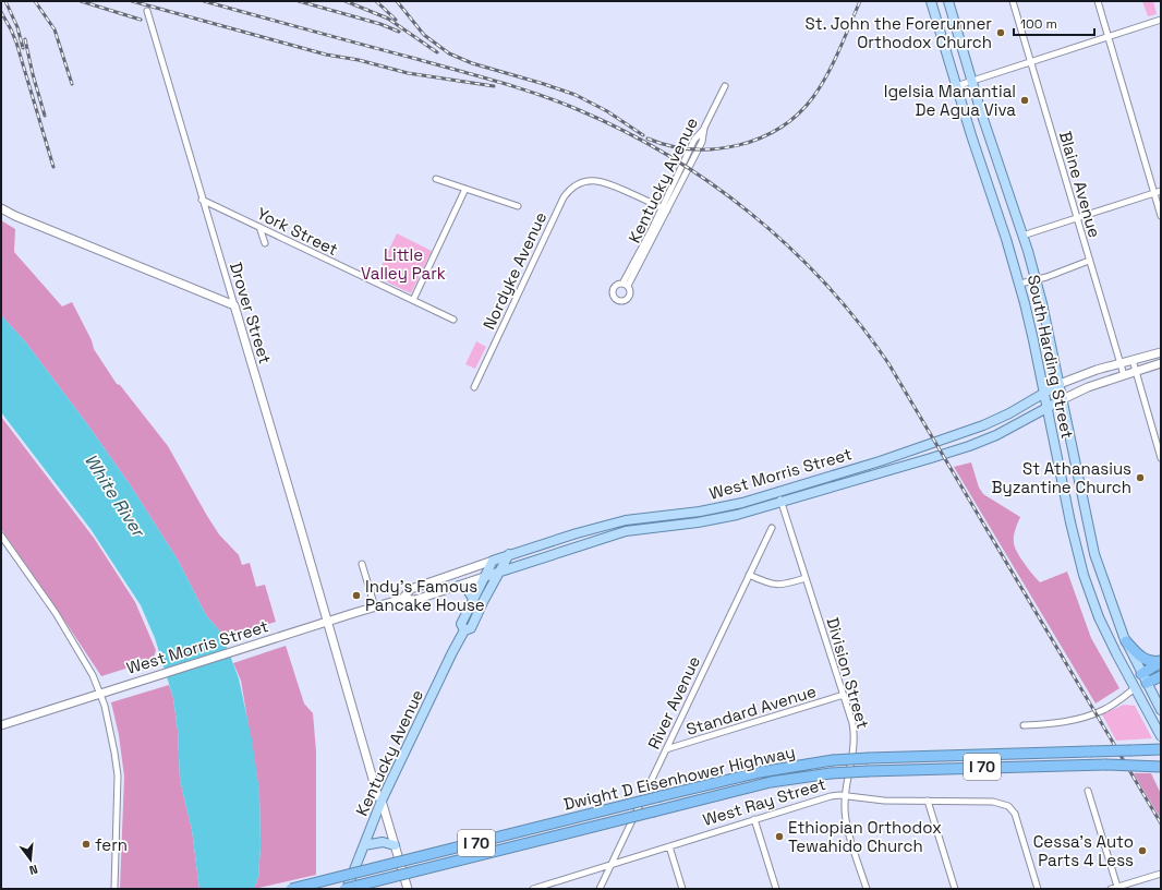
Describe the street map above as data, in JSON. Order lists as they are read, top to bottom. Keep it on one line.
{"streets":{"highway":["I 70","Dwight D Eisenhower Highway"],"main road":["Kentucky Avenue","South Harding Street","West Morris Street"],"street":["Blaine Avenue","York Street","Nordyke Avenue","Drover Street","Division Street","River Avenue","Standard Avenue","West Ray Street"]},"crossings":[["Kentucky Avenue","Nordyke Avenue"],["Kentucky Avenue","Drover Street"],["Kentucky Avenue","West Morris Street"],["Kentucky Avenue","Dwight D Eisenhower Highway"],["Blaine Avenue","West Morris Street"],["York Street","Drover Street"],["Drover Street","West Morris Street"],["South Harding Street","West Morris Street"],["West Morris Street","Division Street"],["Division Street","Standard Avenue"],["Division Street","West Ray Street"],["River Avenue","Standard Avenue"],["River Avenue","West Ray Street"]],"water":["White River"],"parks":["Little Valley Park"],"places":["St. John the Forerunner Orthodox Church","Igelsia Manantial De Agua Viva","St Athanasius Byzantine Church","Indy's Famous Pancake House","Ethiopian Orthodox Tewahido Church","fern","Cessa's Auto Parts 4 Less"],"scale_bar":"100 m","north":"bottom"}
